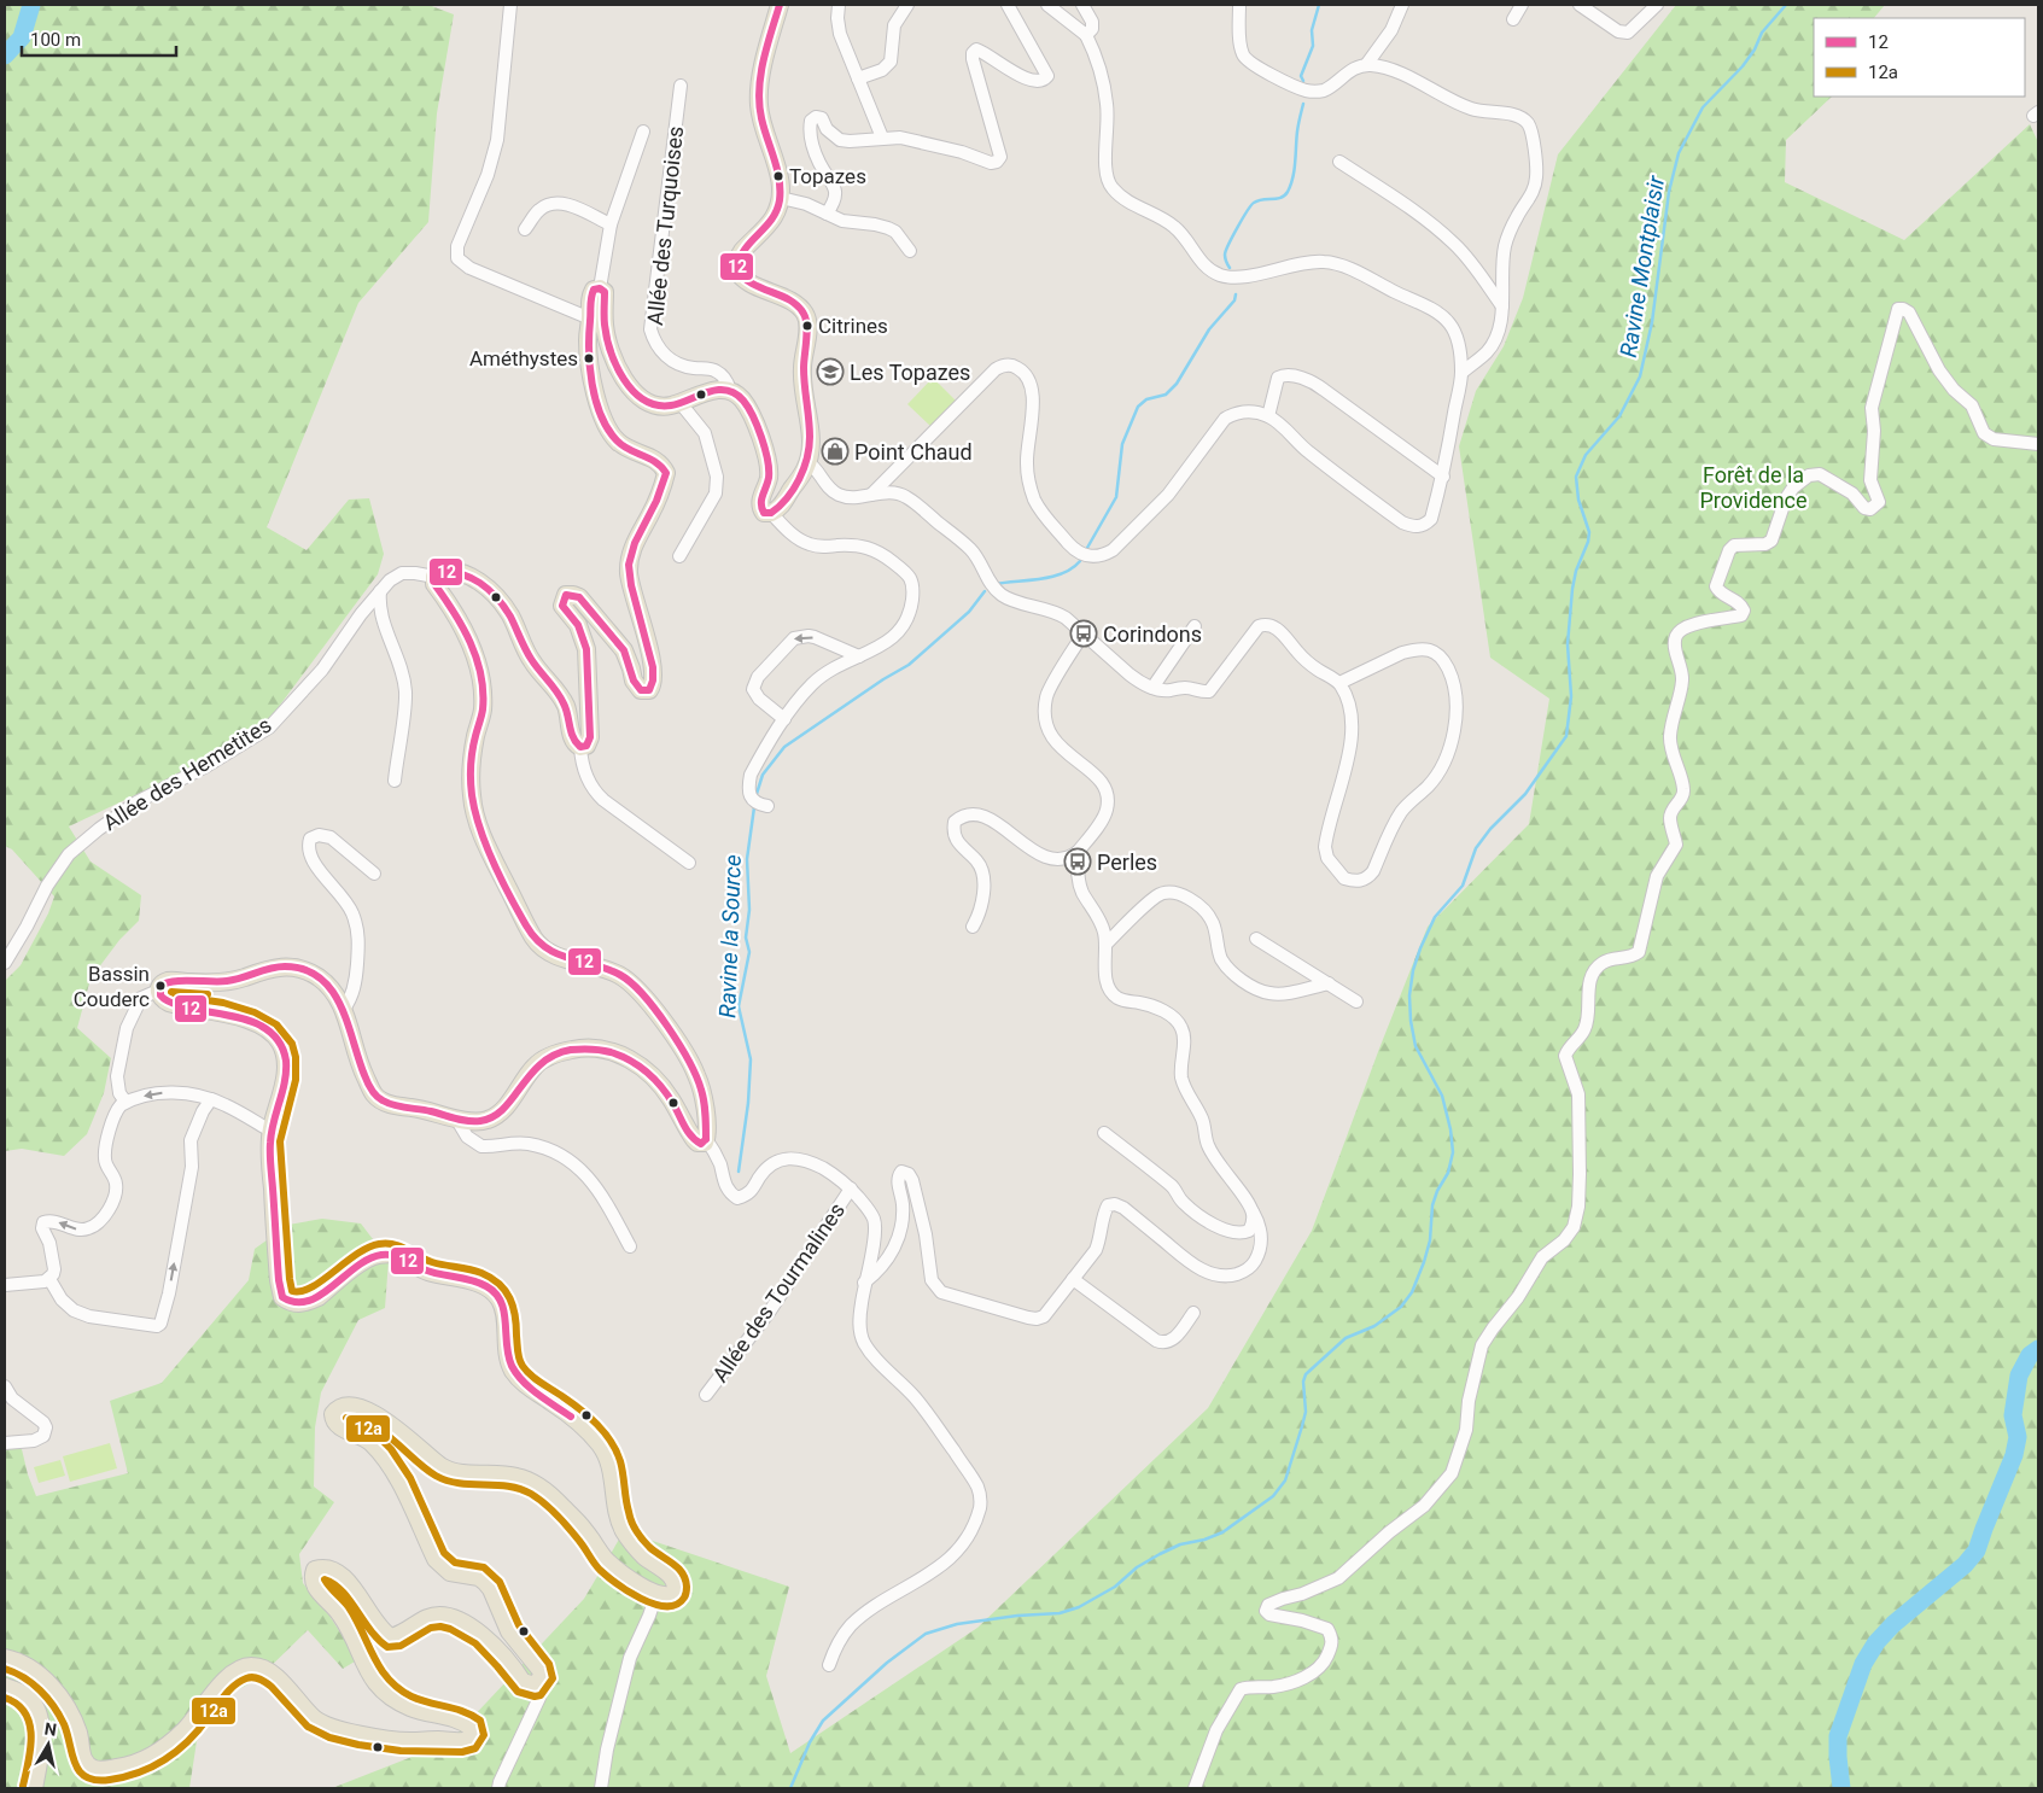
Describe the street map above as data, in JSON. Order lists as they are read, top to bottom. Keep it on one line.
{"streets":{"street":["Allée des Turquoises","Allée des Hemetites","Allée des Tourmalines"]},"water":["Ravine Montplaisir","Ravine la Source"],"parks":["Forêt de la Providence"],"places":{"other":["Topazes","Citrines","Améthystes","Bassin Couderc"],"school or university":["Les Topazes"],"shop":["Point Chaud"],"bus stop":["Corindons","Perles"]},"lines":["transit line 12","transit line 12a"],"legend":["12","12a"],"scale_bar":"100 m","north":"top"}
